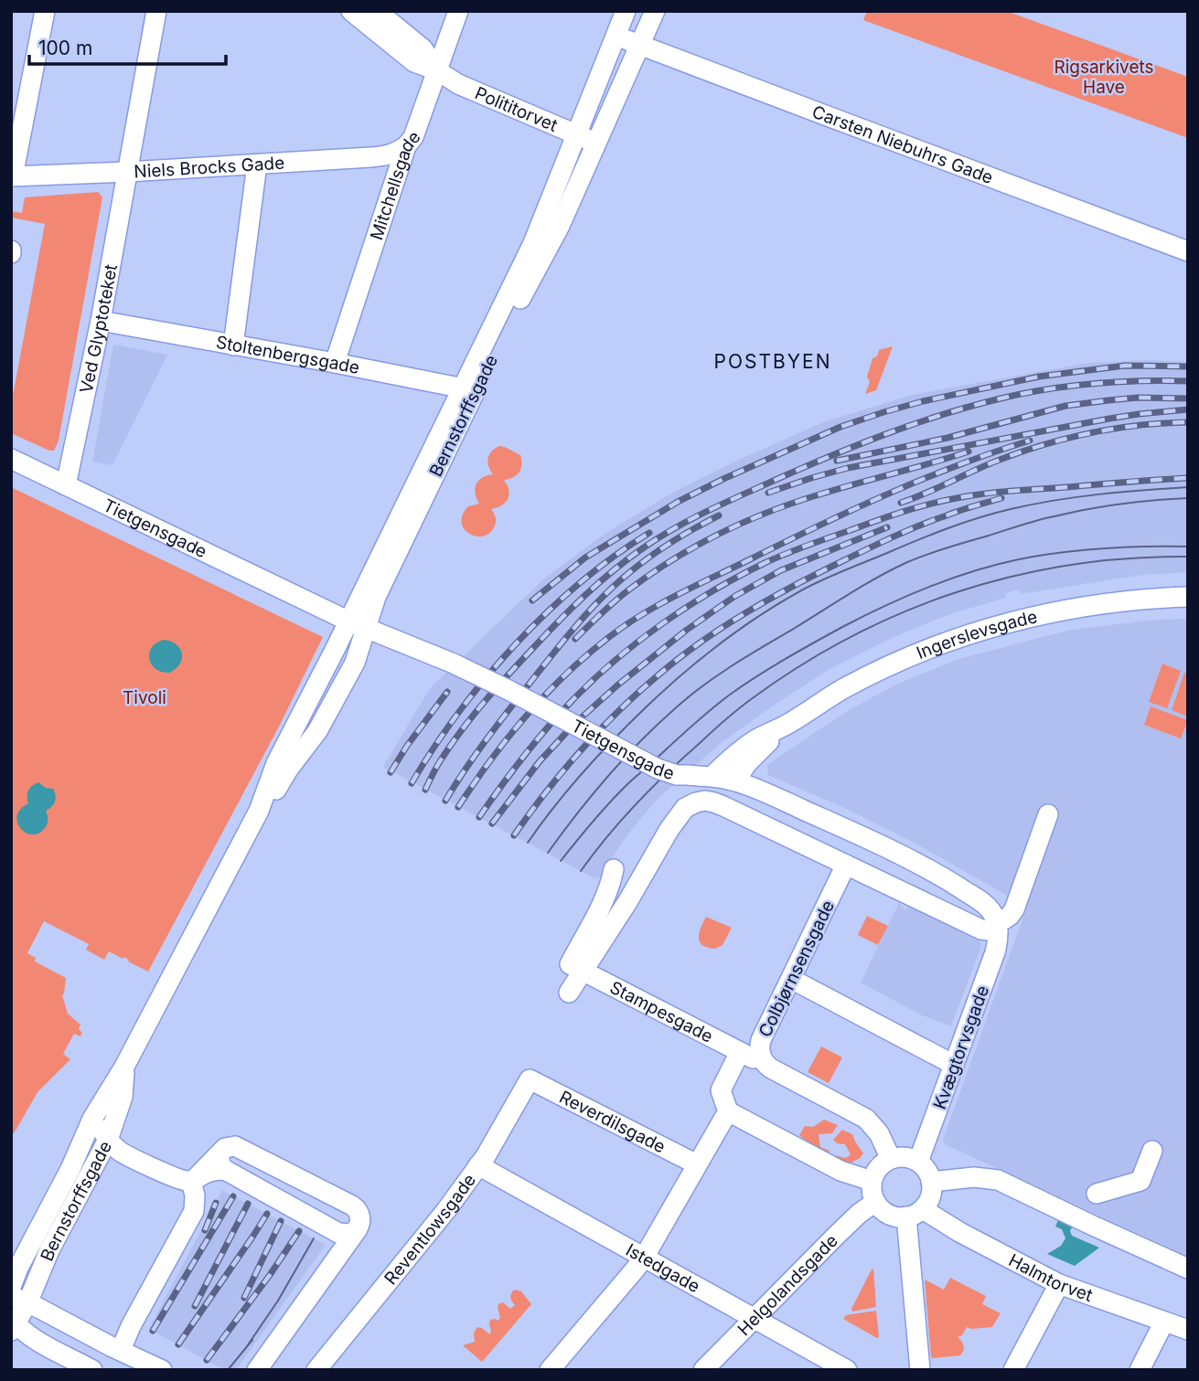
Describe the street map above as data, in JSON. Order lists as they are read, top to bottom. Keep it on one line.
{"streets":{"street":["Polititorvet","Carsten Niebuhrs Gade","Niels Brocks Gade","Mitchellsgade","Ved Glyptoteket","Stoltenbergsgade","Bernstorffsgade","Tietgensgade","Ingerslevsgade","Colbjørnsensgade","Stampesgade","Kvægtorvsgade","Reverdilsgade","Reventlowsgade","Istedgade","Halmtorvet","Helgolandsgade"]},"crossings":[["Polititorvet","Mitchellsgade"],["Polititorvet","Bernstorffsgade"],["Carsten Niebuhrs Gade","Bernstorffsgade"],["Niels Brocks Gade","Mitchellsgade"],["Niels Brocks Gade","Ved Glyptoteket"],["Mitchellsgade","Stoltenbergsgade"],["Ved Glyptoteket","Stoltenbergsgade"],["Ved Glyptoteket","Tietgensgade"],["Stoltenbergsgade","Bernstorffsgade"],["Bernstorffsgade","Tietgensgade"],["Tietgensgade","Ingerslevsgade"],["Tietgensgade","Kvægtorvsgade"],["Colbjørnsensgade","Stampesgade"],["Kvægtorvsgade","Halmtorvet"],["Kvægtorvsgade","Helgolandsgade"],["Reverdilsgade","Reventlowsgade"],["Reventlowsgade","Istedgade"],["Istedgade","Helgolandsgade"],["Halmtorvet","Helgolandsgade"]],"districts":["POSTBYEN"],"parks":["Rigsarkivets Have","Tivoli"],"scale_bar":"100 m"}
